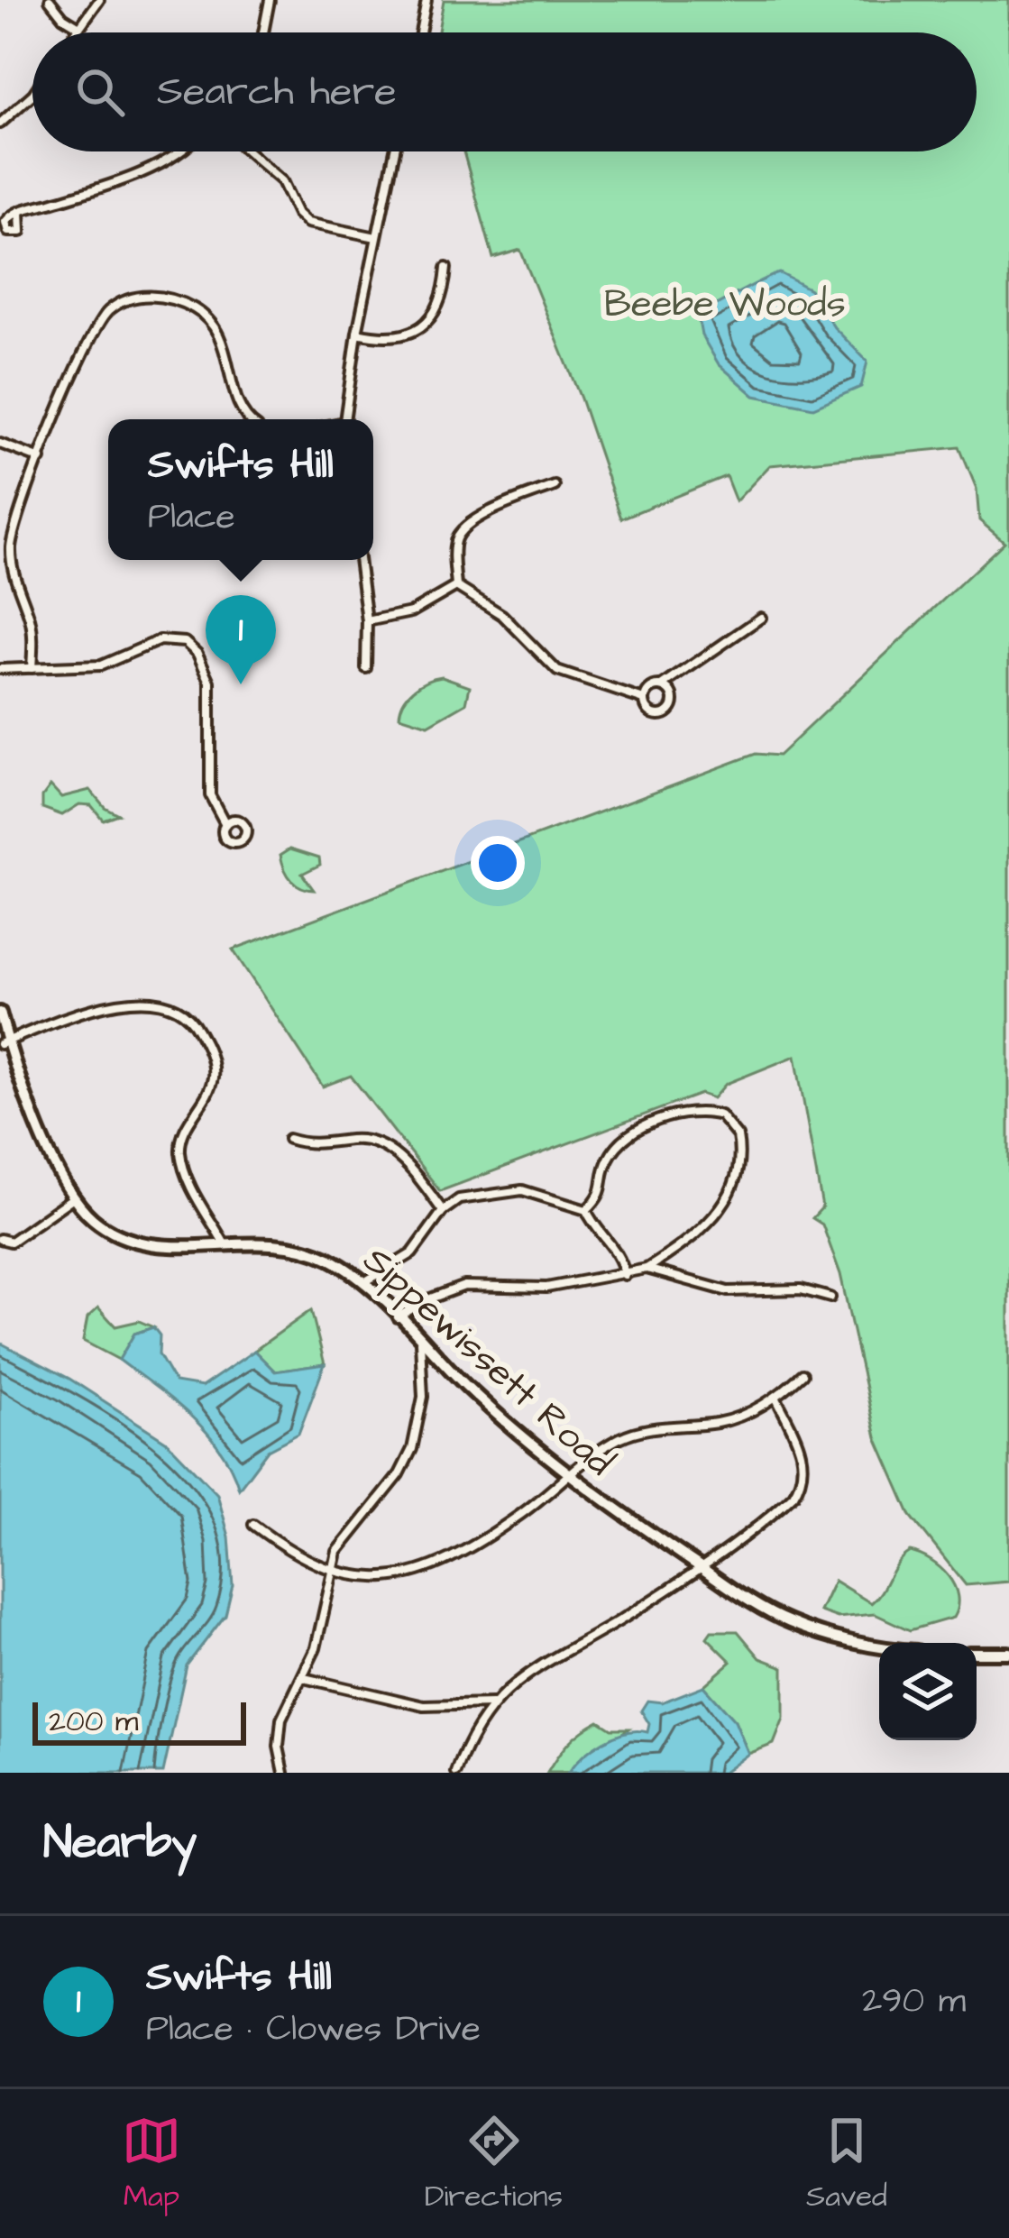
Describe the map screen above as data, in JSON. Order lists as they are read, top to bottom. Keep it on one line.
{"streets":{"main road":["Sippewissett Road"]},"parks":["Beebe Woods"],"scale_bar":"200 m","page":{"search":"Search here","popup":["Swifts Hill","Place"],"pins":"1","scale":"200 m","heading":"Nearby","list":[{"mark":"1","name":"Swifts Hill","note":"Place · Clowes Drive","value":"290 m"}],"nav":["Map","Directions","Saved"]}}
